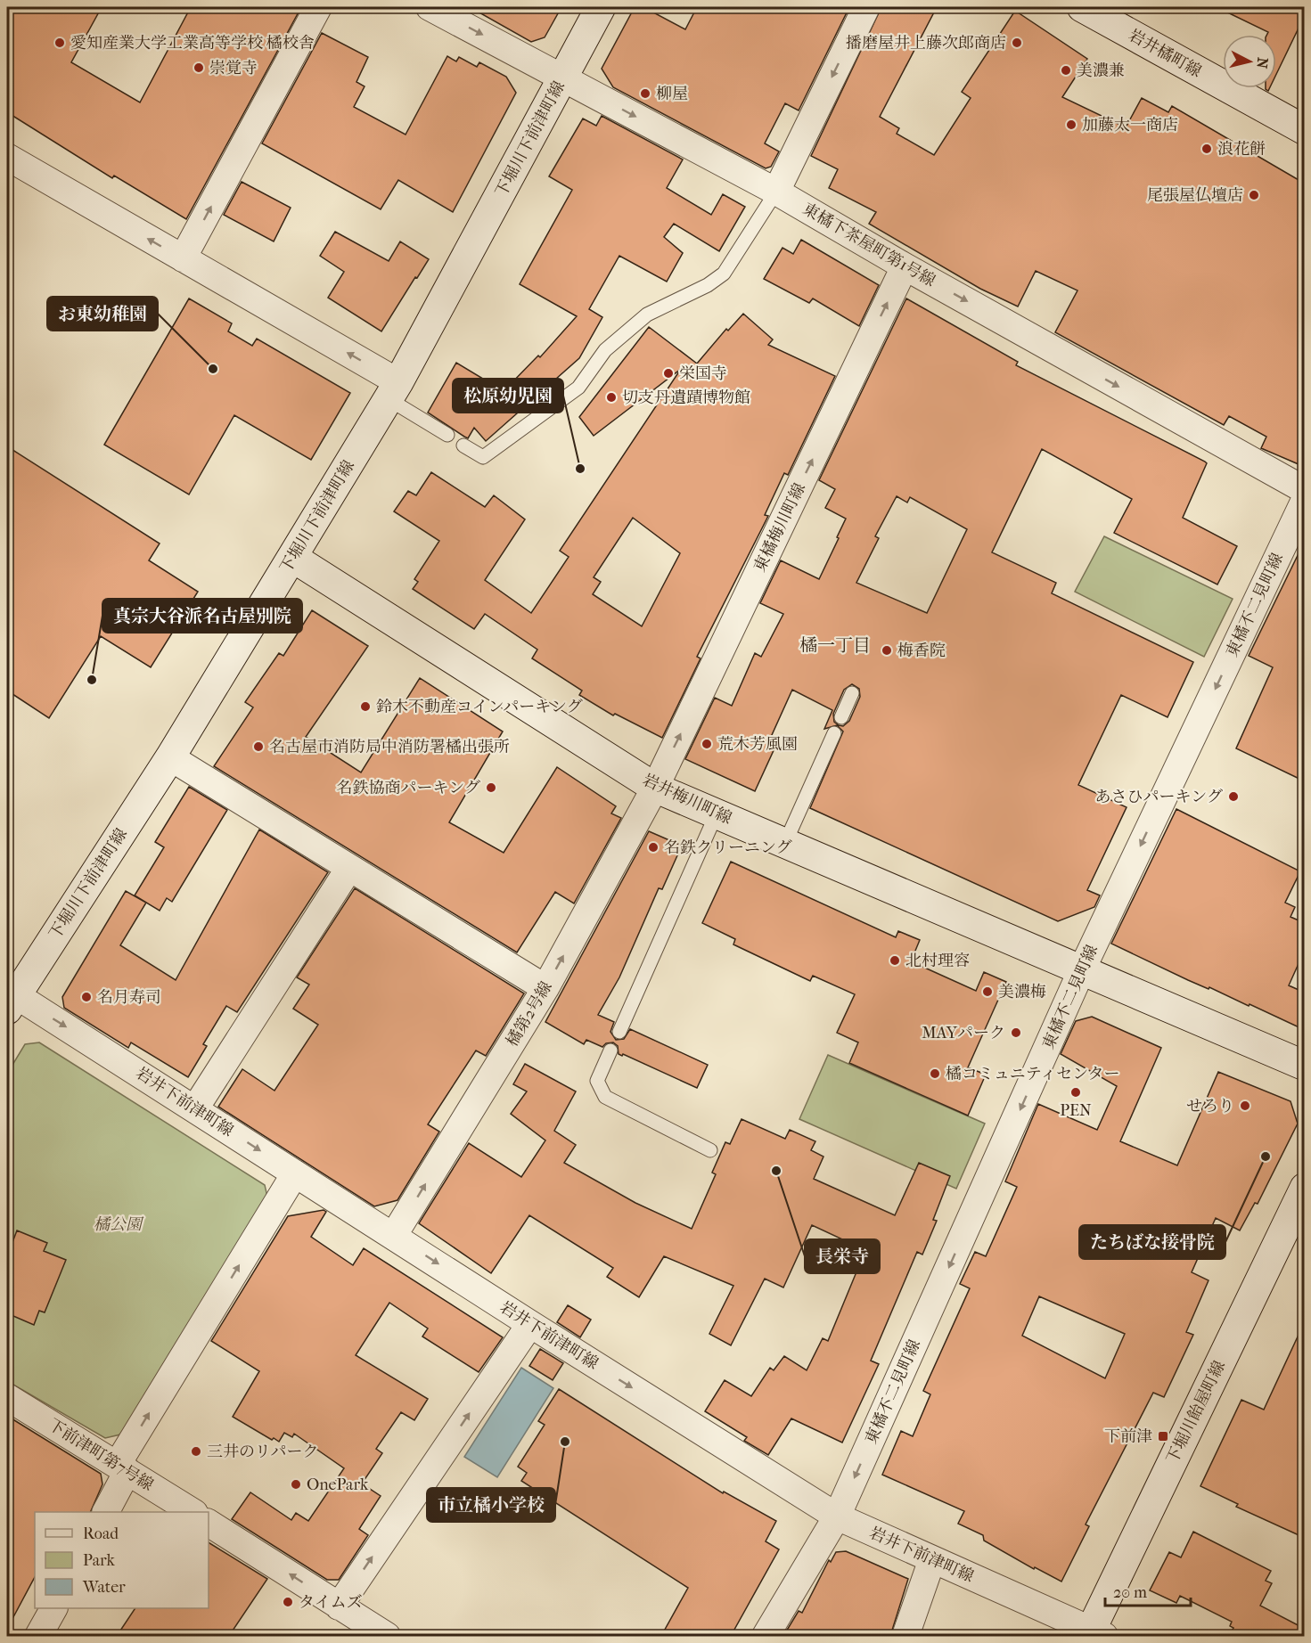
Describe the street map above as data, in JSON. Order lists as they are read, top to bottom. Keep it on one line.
{"streets":{"street":["岩井橘町線","下堀川下前津町線","東橘下茶屋町第1号線","東橘梅川町線","東橘不二見町線","岩井梅川町線","橘第2号線","岩井下前津町線","下堀川飴屋町線","下前津町第7号線"]},"crossings":[["下堀川下前津町線","東橘下茶屋町第1号線"],["下堀川下前津町線","岩井梅川町線"],["下堀川下前津町線","岩井下前津町線"],["東橘下茶屋町第1号線","東橘梅川町線"],["東橘梅川町線","岩井梅川町線"],["東橘梅川町線","橘第2号線"],["東橘不二見町線","岩井梅川町線"],["東橘不二見町線","岩井下前津町線"],["岩井梅川町線","橘第2号線"],["橘第2号線","岩井下前津町線"],["岩井下前津町線","下堀川飴屋町線"]],"one_way":["東橘下茶屋町第1号線","東橘梅川町線","東橘不二見町線","岩井下前津町線"],"districts":["橘一丁目"],"parks":["橘公園"],"places":{"other":["愛知産業大学工業高等学校 橘校舎","播磨屋井上藤次郎商店","崇覚寺","美濃兼","柳屋","加藤太一商店","浪花餅","尾張屋仏壇店","お東幼稚園","栄国寺","切支丹遺蹟博物館","松原幼児園","梅香院","真宗大谷派名古屋別院","鈴木不動産コインパーキング","荒木芳風園","名古屋市消防局中消防署橘出張所","名鉄協商パーキング","あさひパーキング","名鉄クリーニング","北村理容","美濃梅","名月寿司","MAYパーク","橘コミュニティセンター","PEN","せろり","たちばな接骨院","長栄寺","市立橘小学校","三井のリパーク","OnePark","タイムズ"],"transit":["下前津"]},"legend":["Road","Park","Water"],"scale_bar":"20 m","north":"right"}
